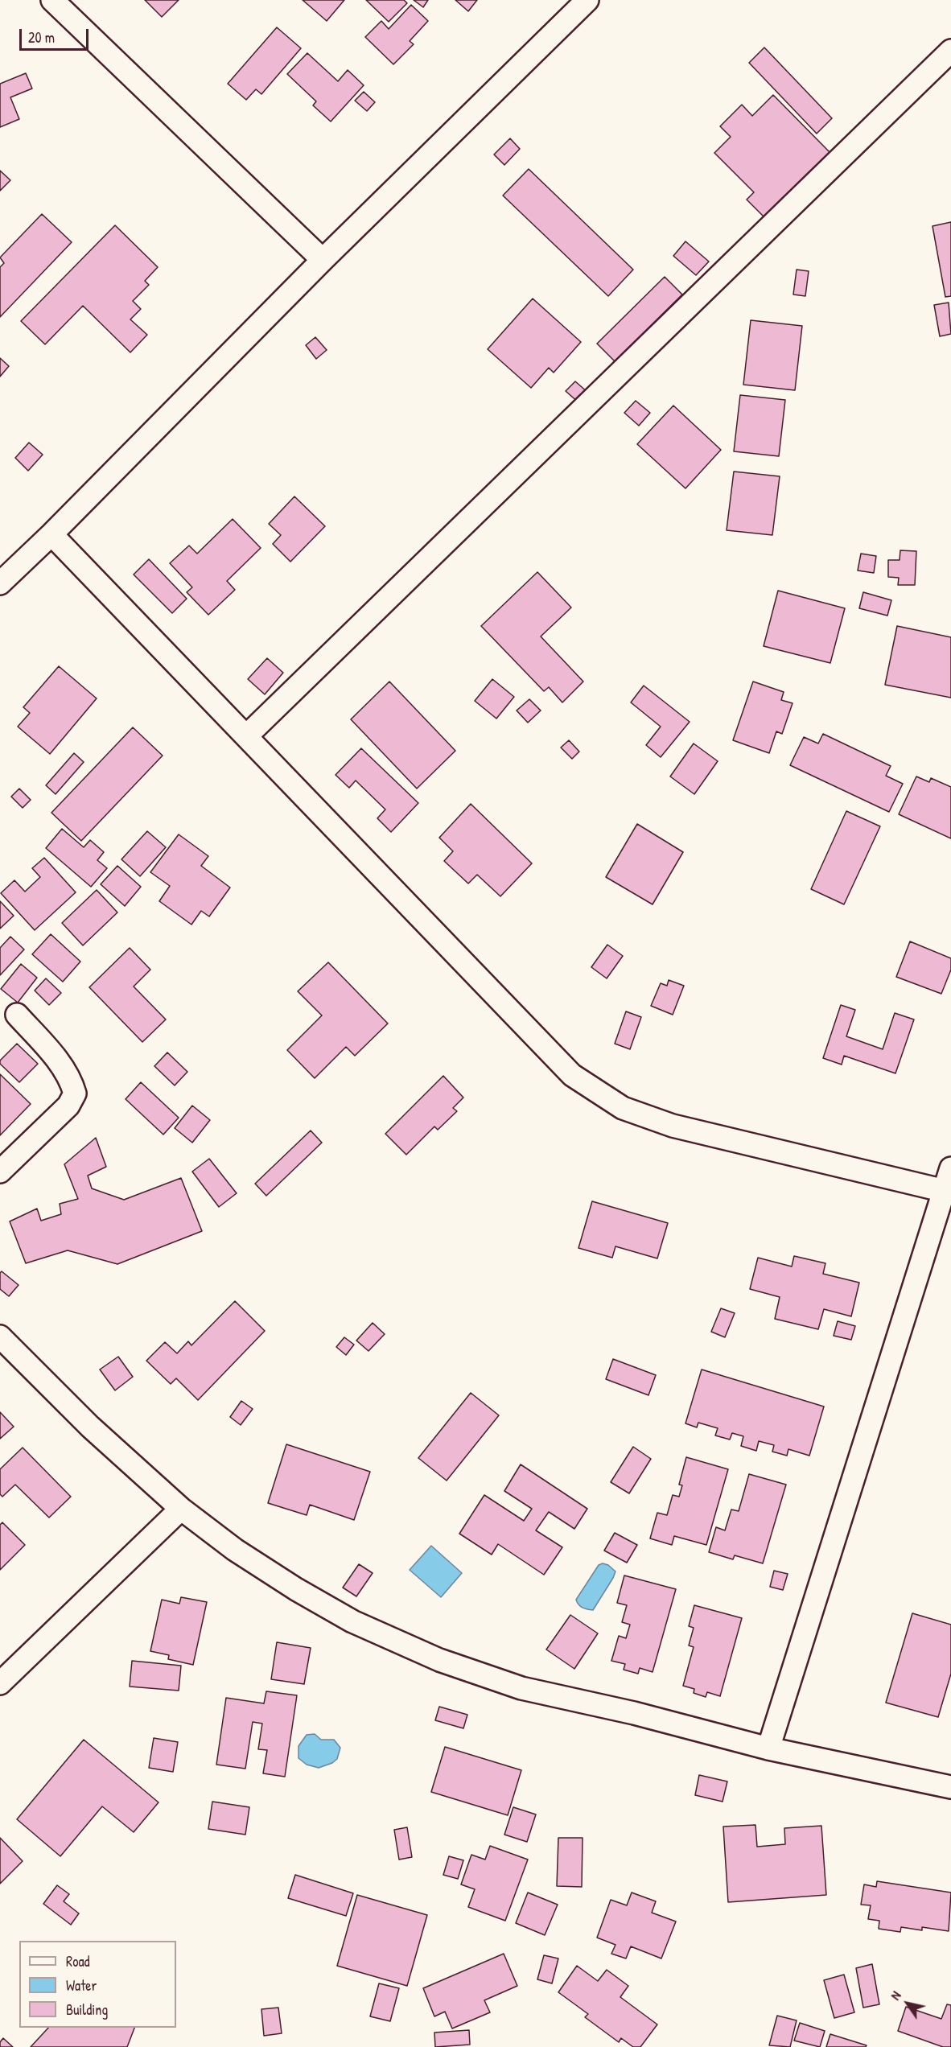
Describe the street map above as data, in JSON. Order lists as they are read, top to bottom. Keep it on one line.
{"legend":["Road","Water","Building"],"scale_bar":"20 m","north":"top left"}
